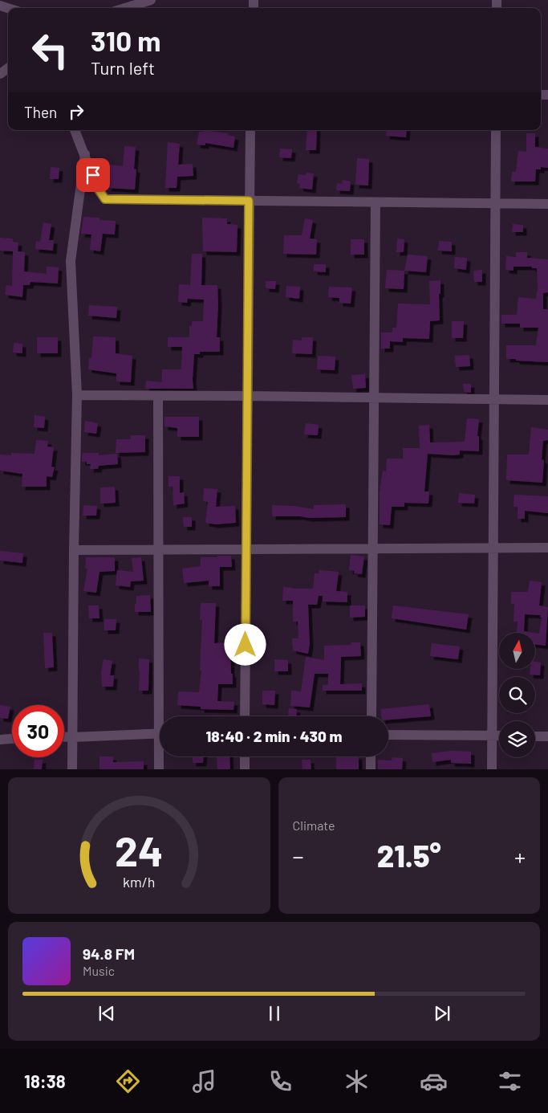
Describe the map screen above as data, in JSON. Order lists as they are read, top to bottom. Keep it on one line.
{"north":"top","page":{"turn":["310 m","Turn left"],"then":"Then","limit":"30","trip":"18:40 · 2 min · 430 m","tile":"Climate","heat":["−","21.5°","+"],"song":["94.8 FM","Music"],"tabs":"18:38","gauge":["24","km/h"]}}
